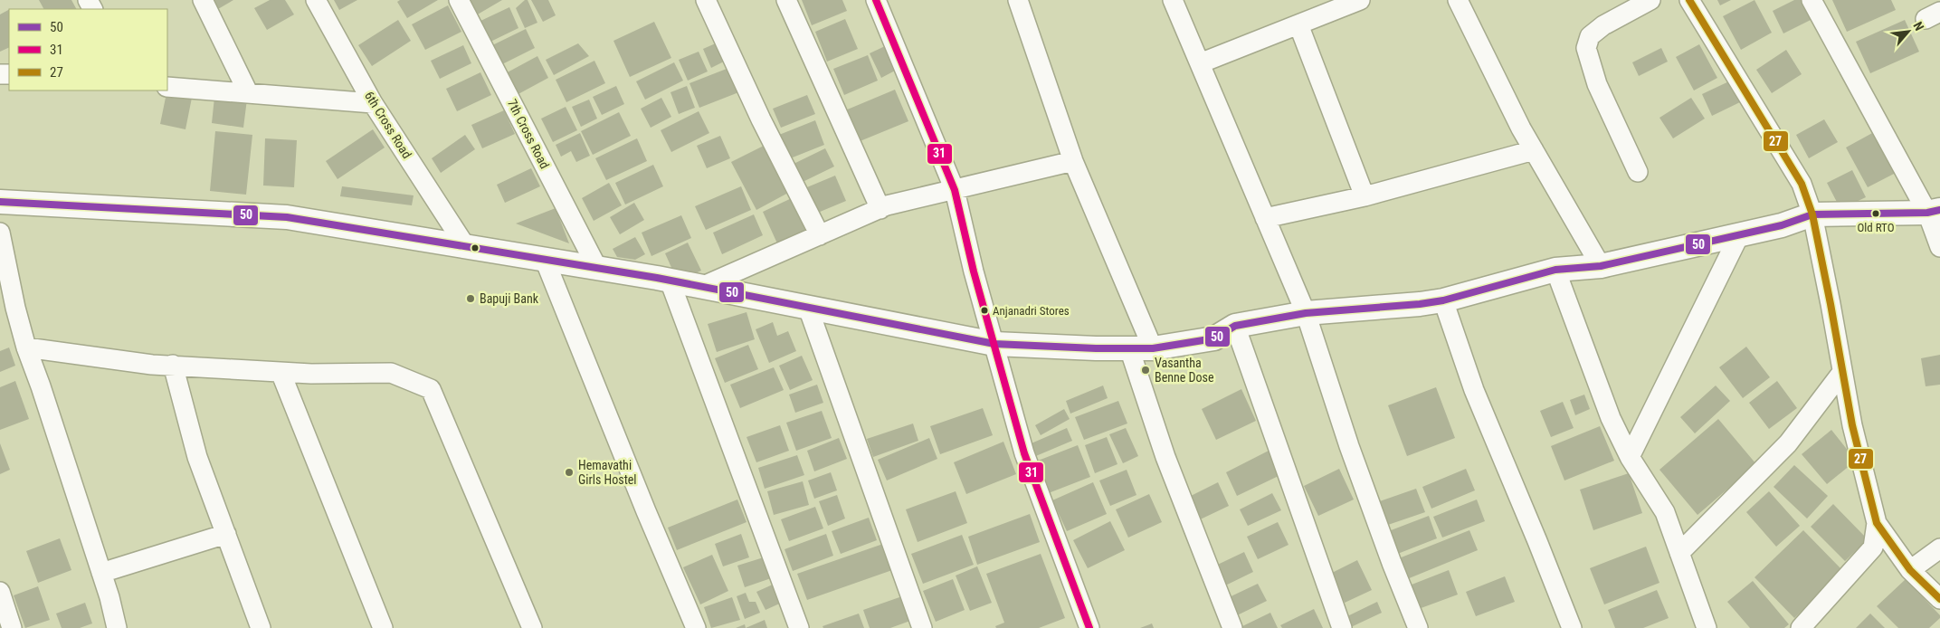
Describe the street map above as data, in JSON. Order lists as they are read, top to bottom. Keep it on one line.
{"streets":{"street":["6th Cross Road","7th Cross Road"]},"places":["Old RTO","Bapuji Bank","Anjanadri Stores","Vasantha Benne Dose","Hemavathi Girls Hostel"],"lines":["transit line 31","transit line 27","transit line 50"],"legend":["50","31","27"],"north":"top right"}
